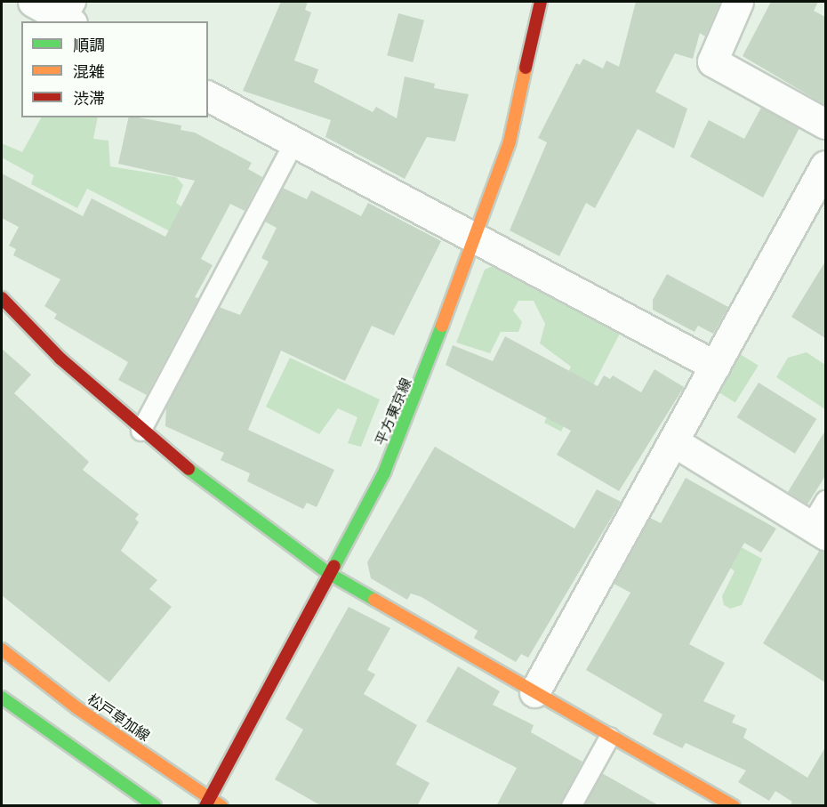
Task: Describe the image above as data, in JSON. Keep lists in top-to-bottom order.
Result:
{
  "streets": {
    "main road": ["平方東京線", "松戸草加線"]
  },
  "crossings": [
    ["平方東京線", "松戸草加線"]
  ],
  "legend": ["順調", "混雑", "渋滞"]
}
